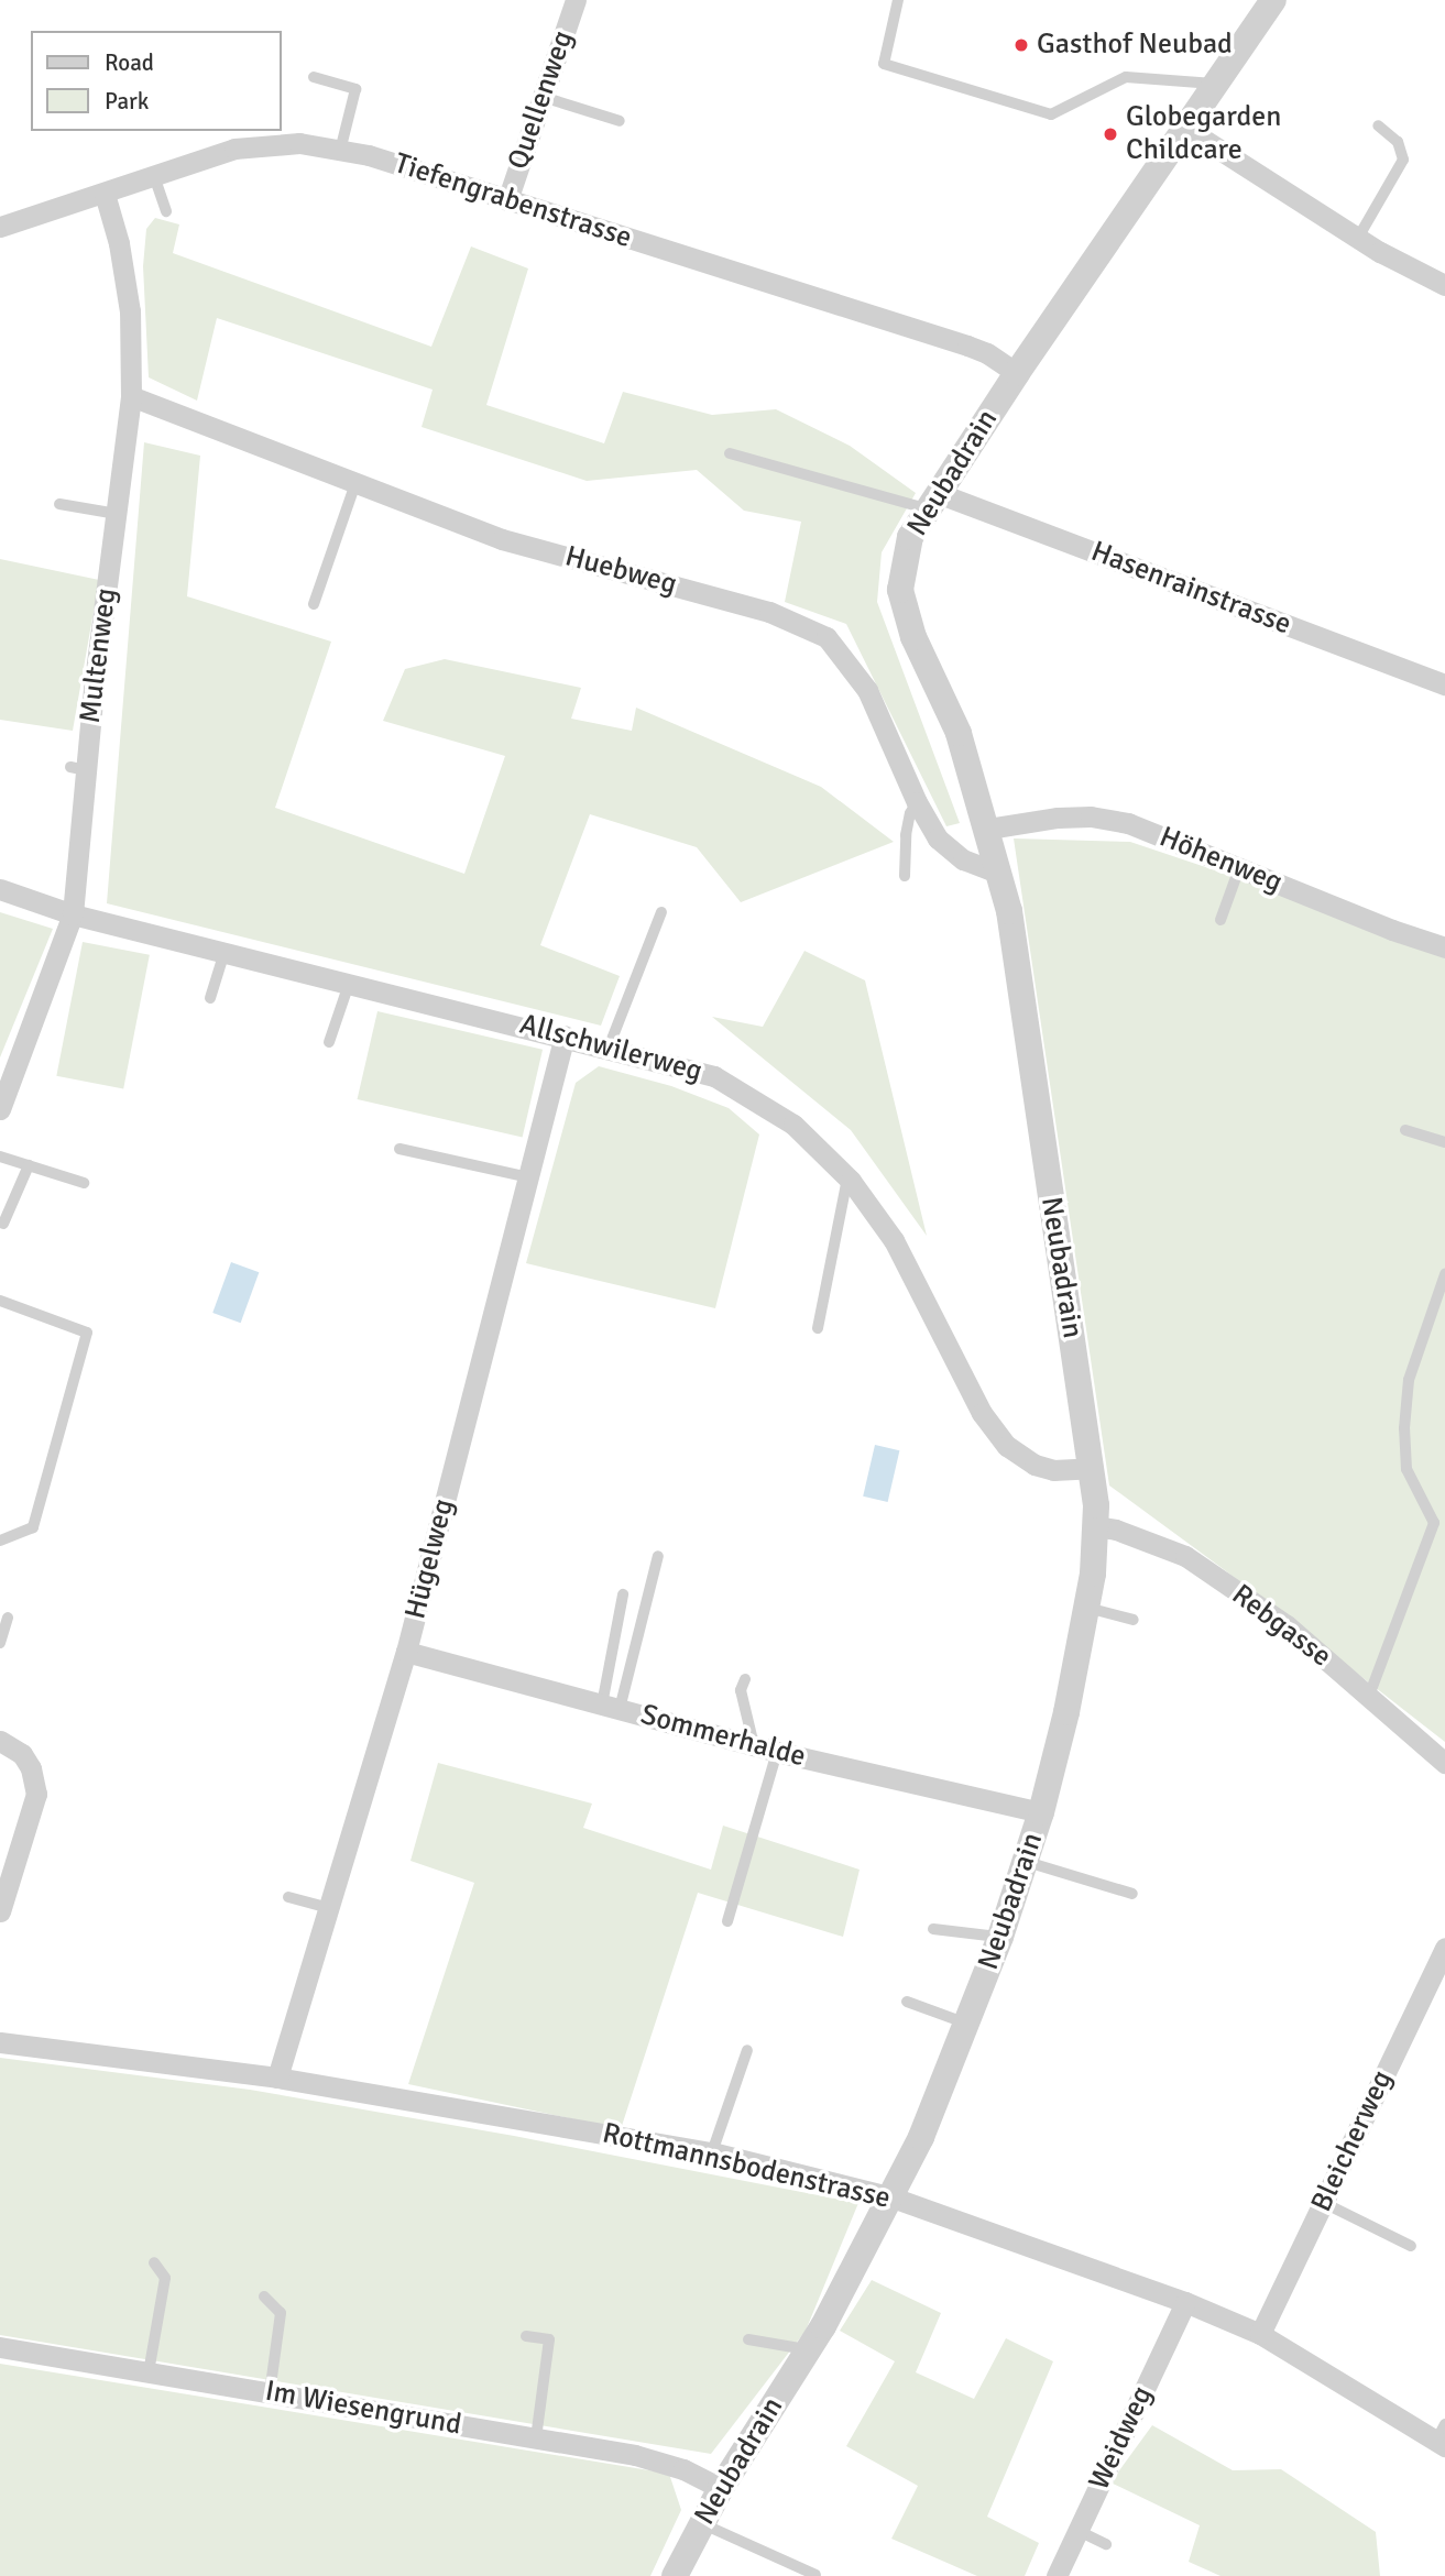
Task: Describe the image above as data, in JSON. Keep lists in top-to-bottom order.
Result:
{
  "streets": {
    "street": [
      "Quellenweg",
      "Tiefengrabenstrasse",
      "Neubadrain",
      "Huebweg",
      "Hasenrainstrasse",
      "Multenweg",
      "Höhenweg",
      "Allschwilerweg",
      "Hügelweg",
      "Rebgasse",
      "Sommerhalde",
      "Bleicherweg",
      "Rottmannsbodenstrasse",
      "Im Wiesengrund",
      "Weidweg"
    ]
  },
  "crossings": [
    ["Quellenweg", "Tiefengrabenstrasse"],
    ["Tiefengrabenstrasse", "Neubadrain"],
    ["Tiefengrabenstrasse", "Multenweg"],
    ["Neubadrain", "Huebweg"],
    ["Neubadrain", "Hasenrainstrasse"],
    ["Neubadrain", "Höhenweg"],
    ["Neubadrain", "Allschwilerweg"],
    ["Neubadrain", "Rebgasse"],
    ["Neubadrain", "Sommerhalde"],
    ["Neubadrain", "Rottmannsbodenstrasse"],
    ["Neubadrain", "Im Wiesengrund"],
    ["Huebweg", "Multenweg"],
    ["Multenweg", "Allschwilerweg"],
    ["Allschwilerweg", "Hügelweg"],
    ["Hügelweg", "Sommerhalde"],
    ["Hügelweg", "Rottmannsbodenstrasse"],
    ["Bleicherweg", "Rottmannsbodenstrasse"],
    ["Rottmannsbodenstrasse", "Weidweg"]
  ],
  "places": ["Gasthof Neubad", "Globegarden Childcare"],
  "legend": ["Road", "Park"]
}
